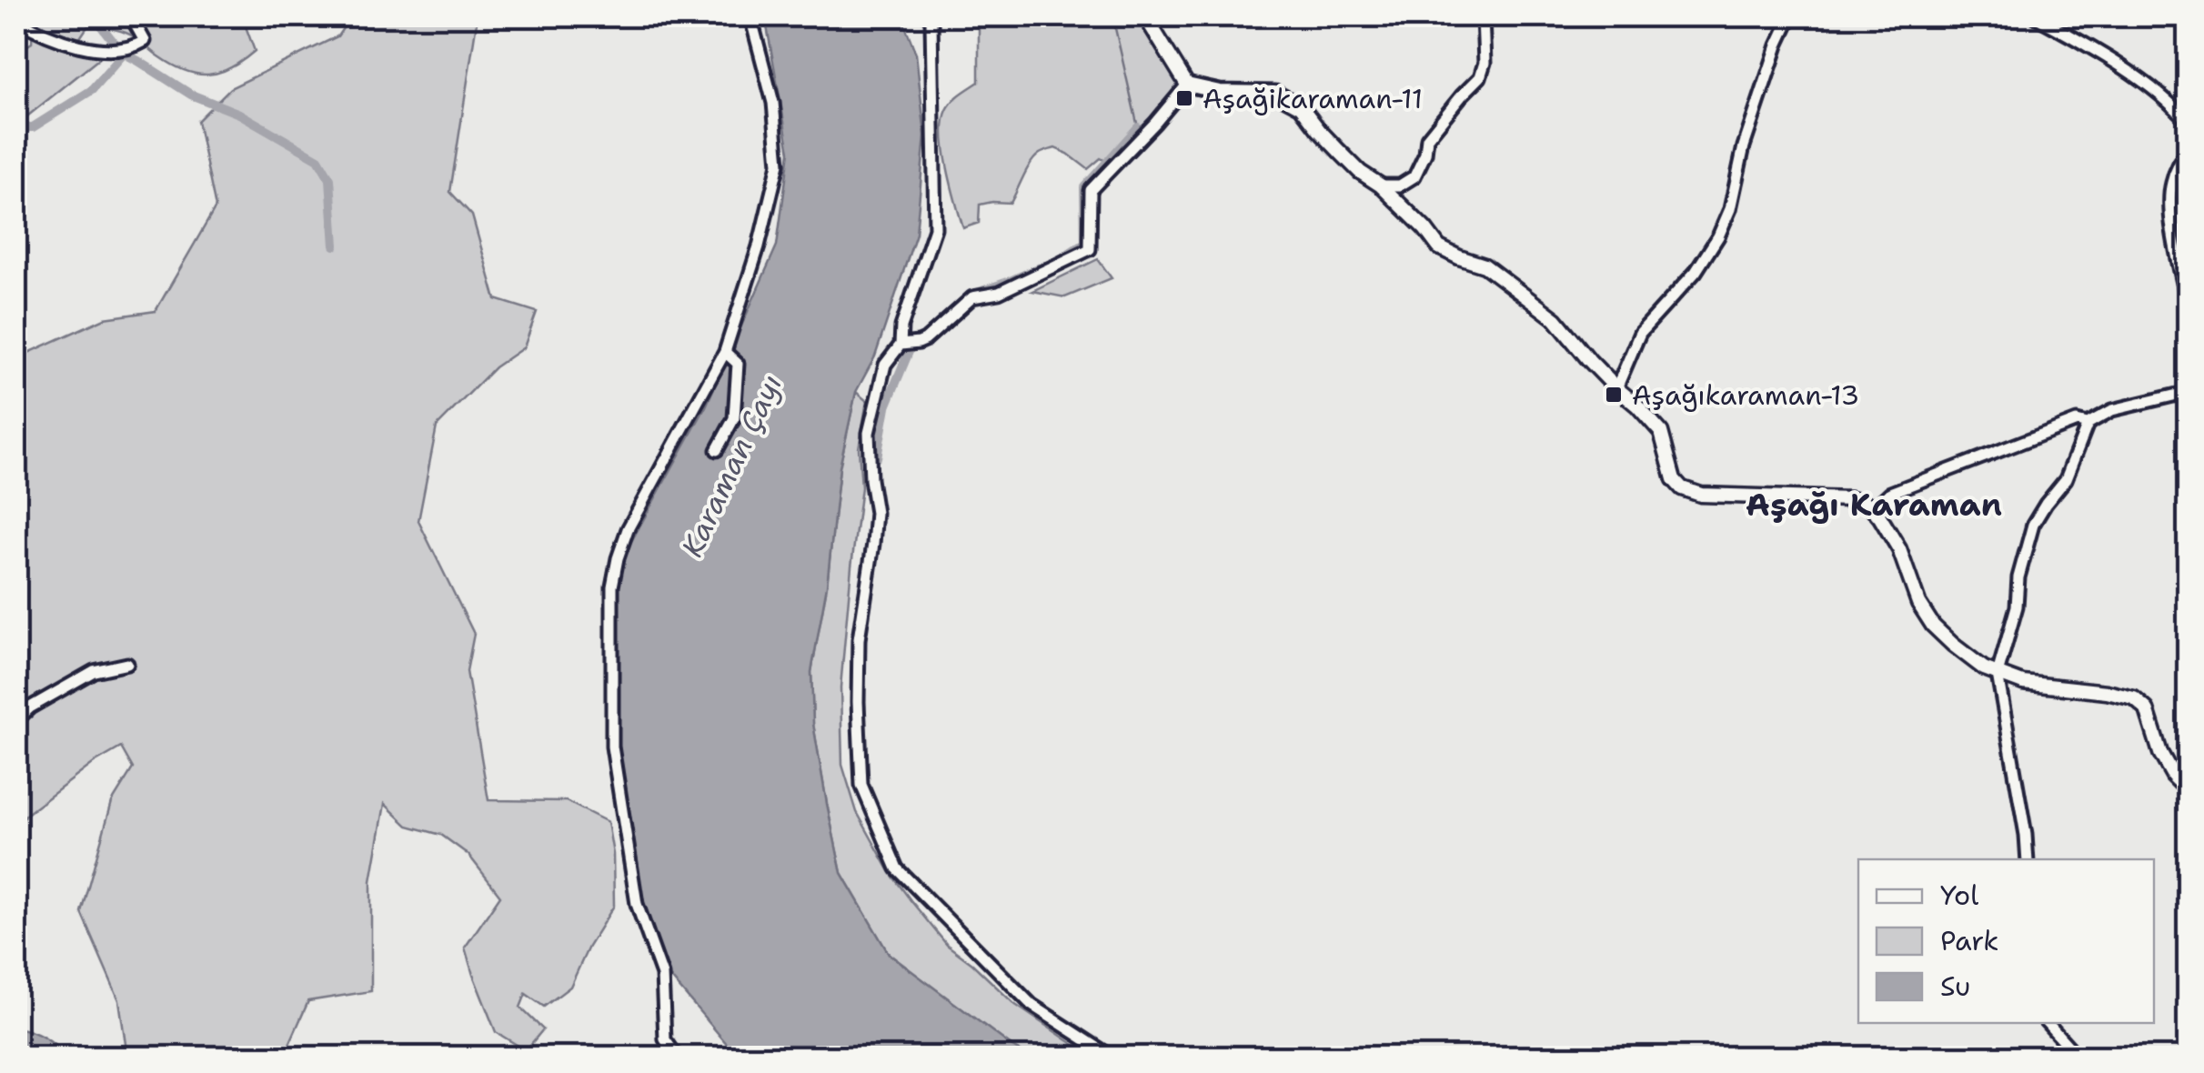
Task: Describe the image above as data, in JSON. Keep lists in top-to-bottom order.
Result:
{
  "districts": ["Aşağı Karaman"],
  "water": ["Karaman Çayı"],
  "places": {
    "transit": ["Aşağikaraman-11", "Aşağıkaraman-13"]
  },
  "legend": ["Yol", "Park", "Su"]
}
